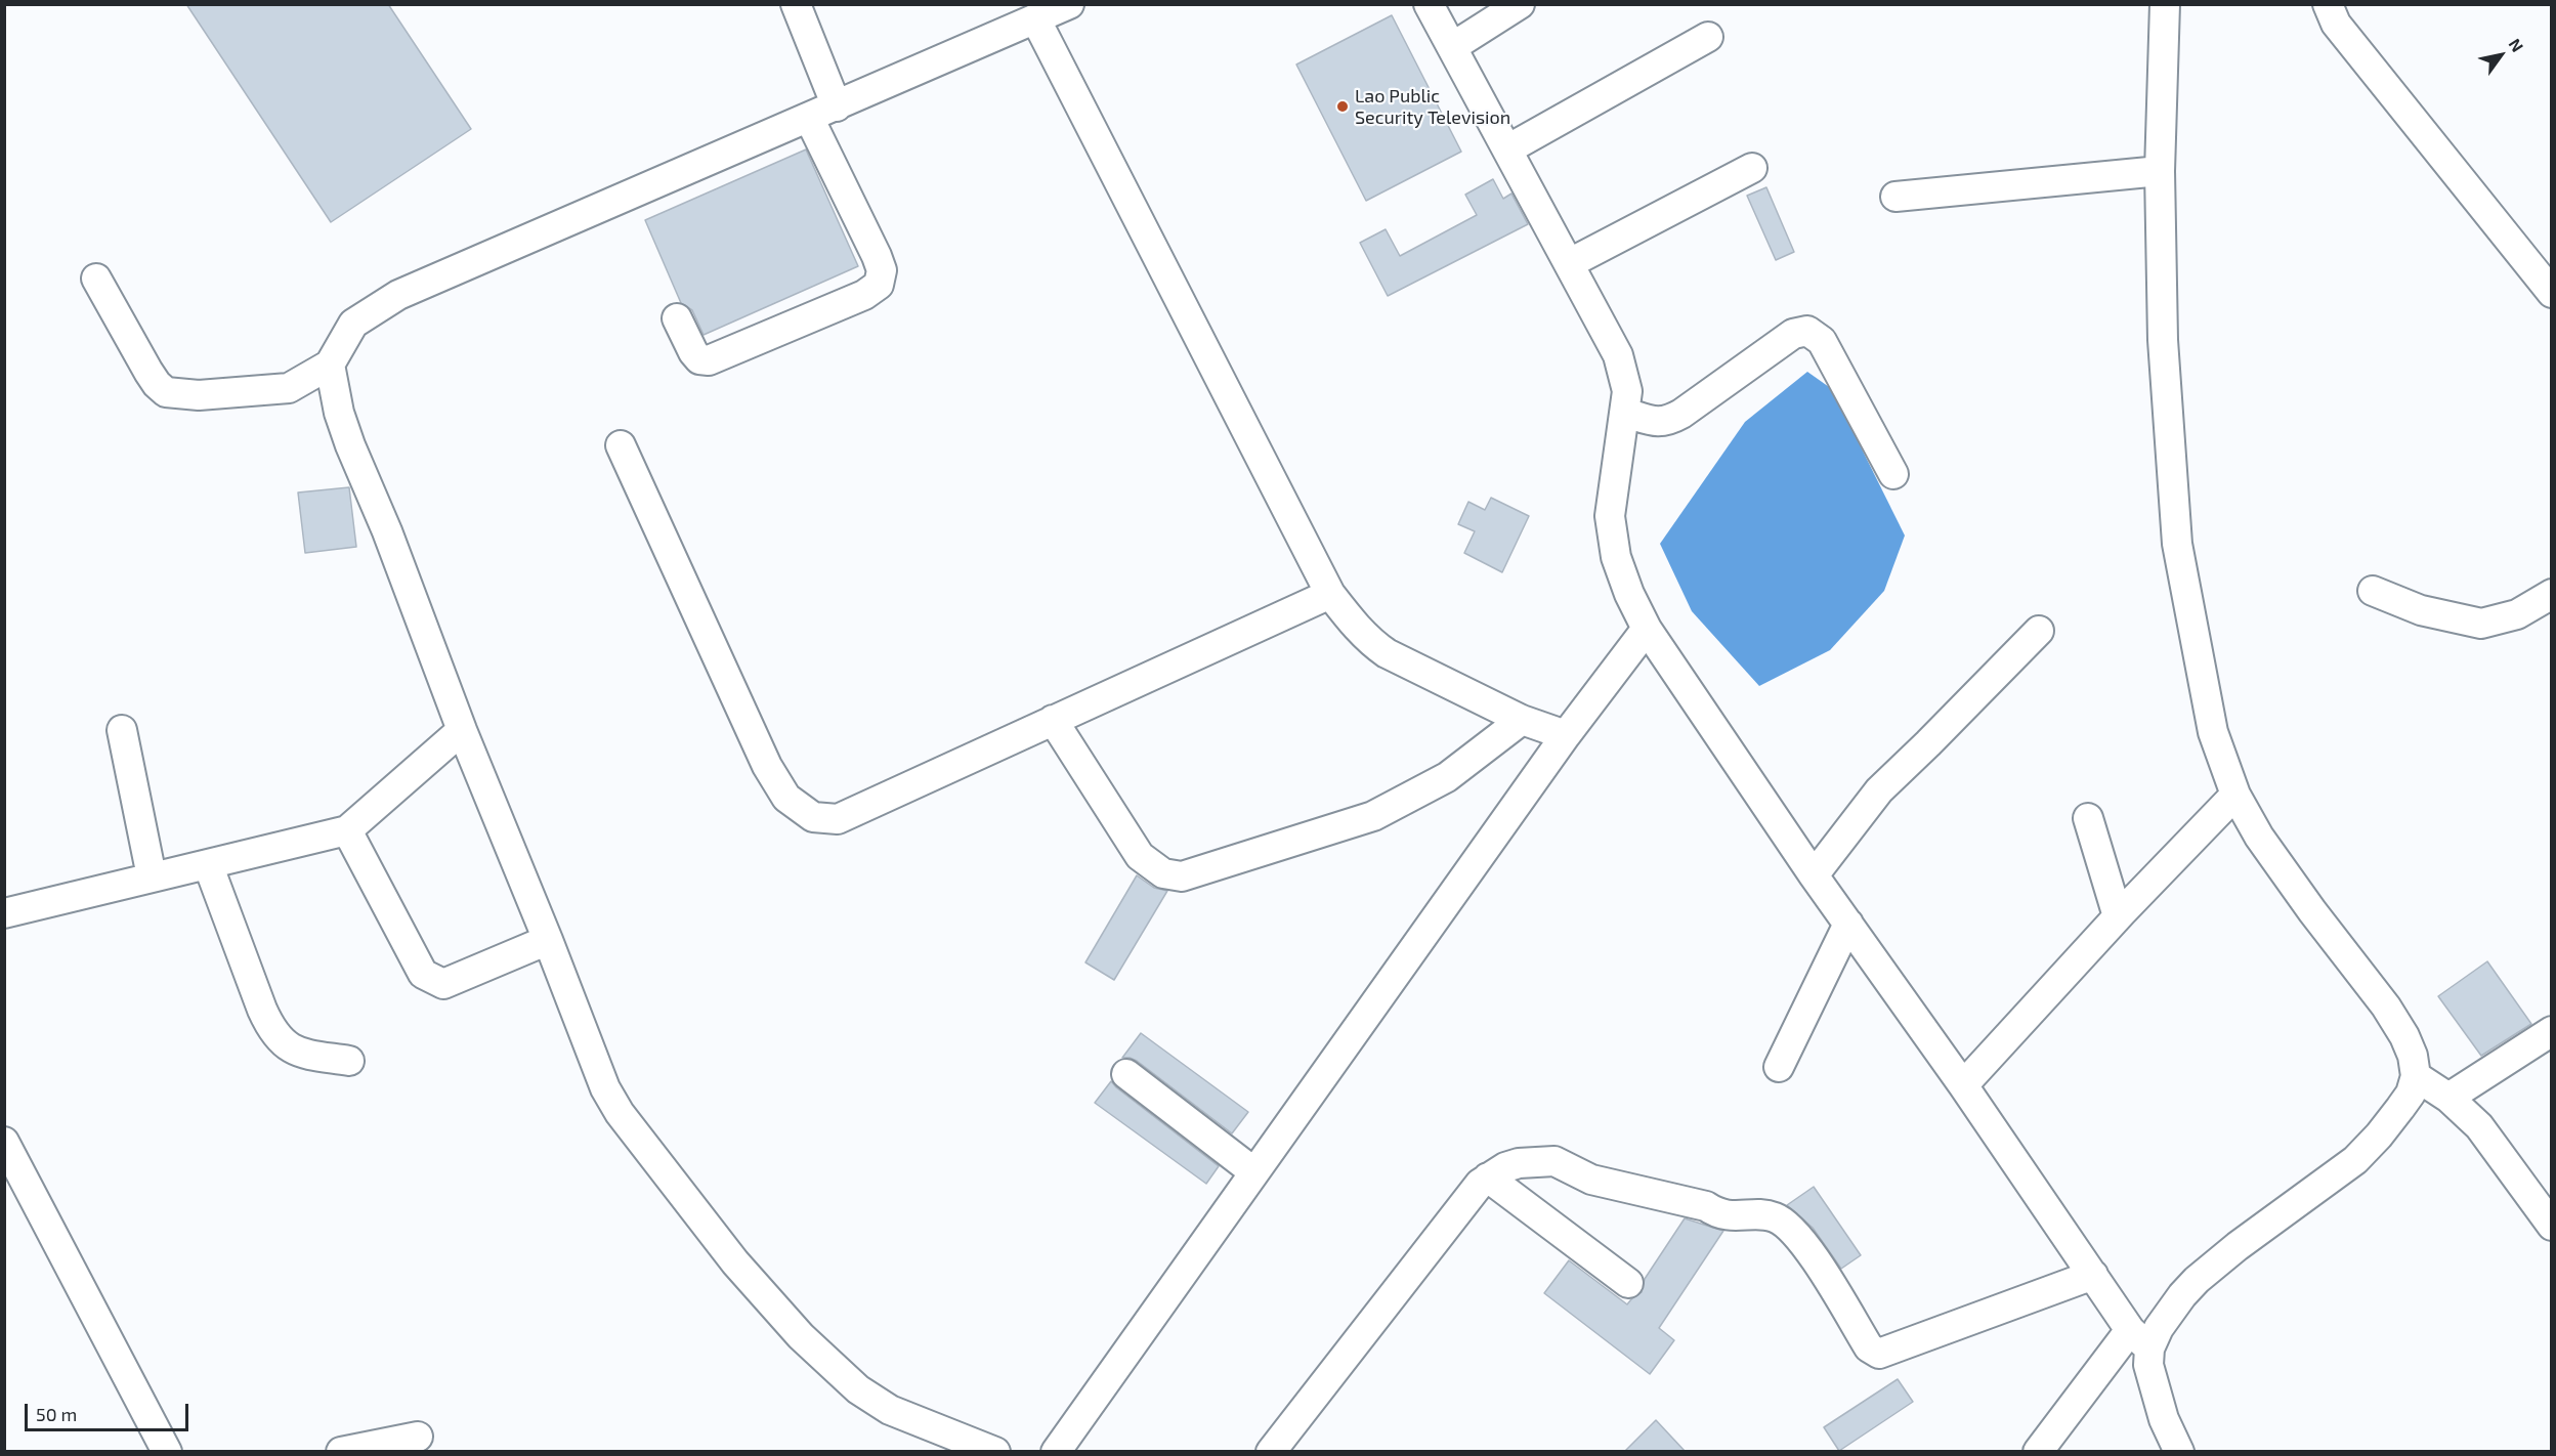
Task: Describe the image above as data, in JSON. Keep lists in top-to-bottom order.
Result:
{
  "places": ["Lao Public Security Television"],
  "scale_bar": "50 m",
  "north": "top right"
}
